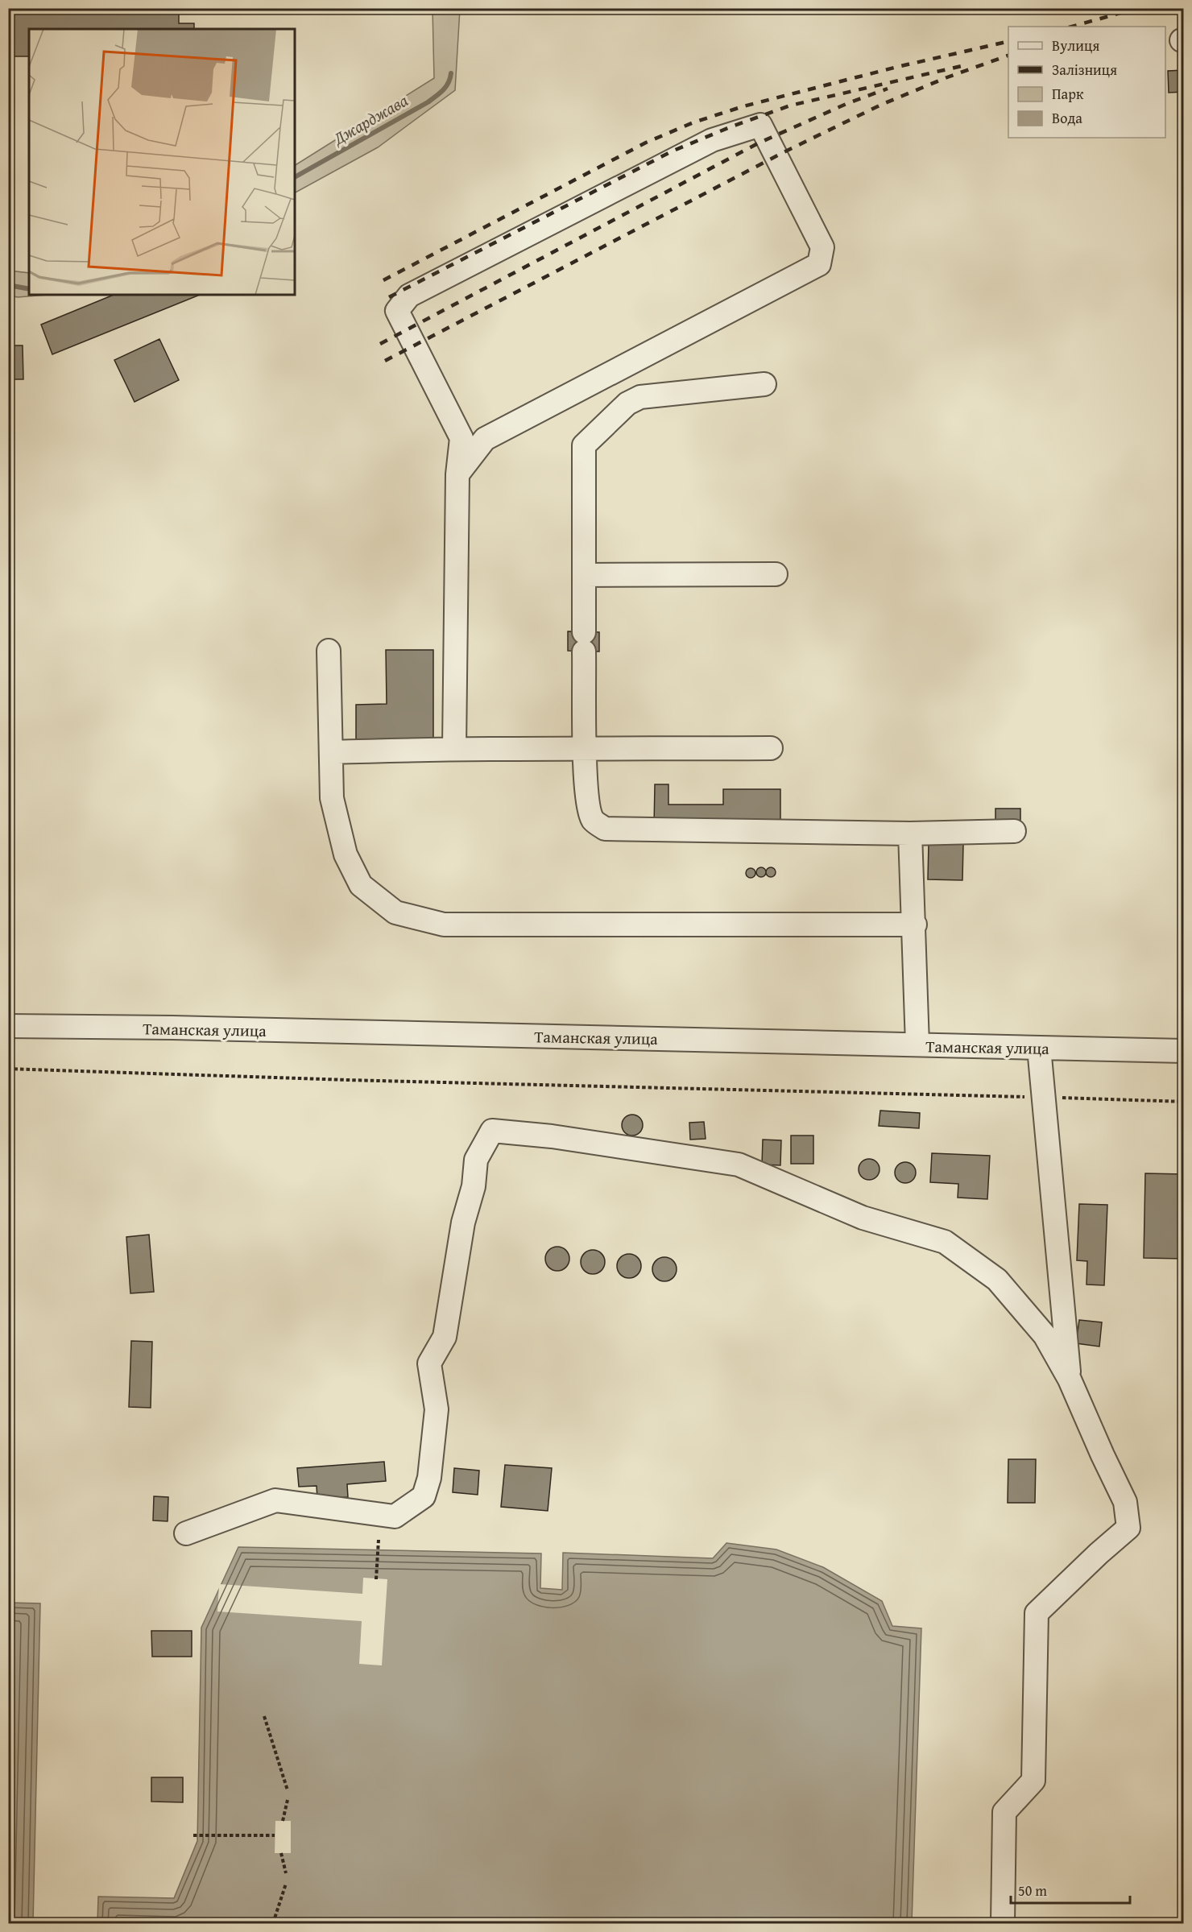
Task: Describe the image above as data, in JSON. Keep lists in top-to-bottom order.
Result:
{
  "streets": {
    "street": ["Таманская улица"]
  },
  "water": ["Джарджава"],
  "legend": [
    "Вулиця",
    "Залізниця",
    "Парк",
    "Вода"
  ],
  "scale_bar": "50 m"
}
